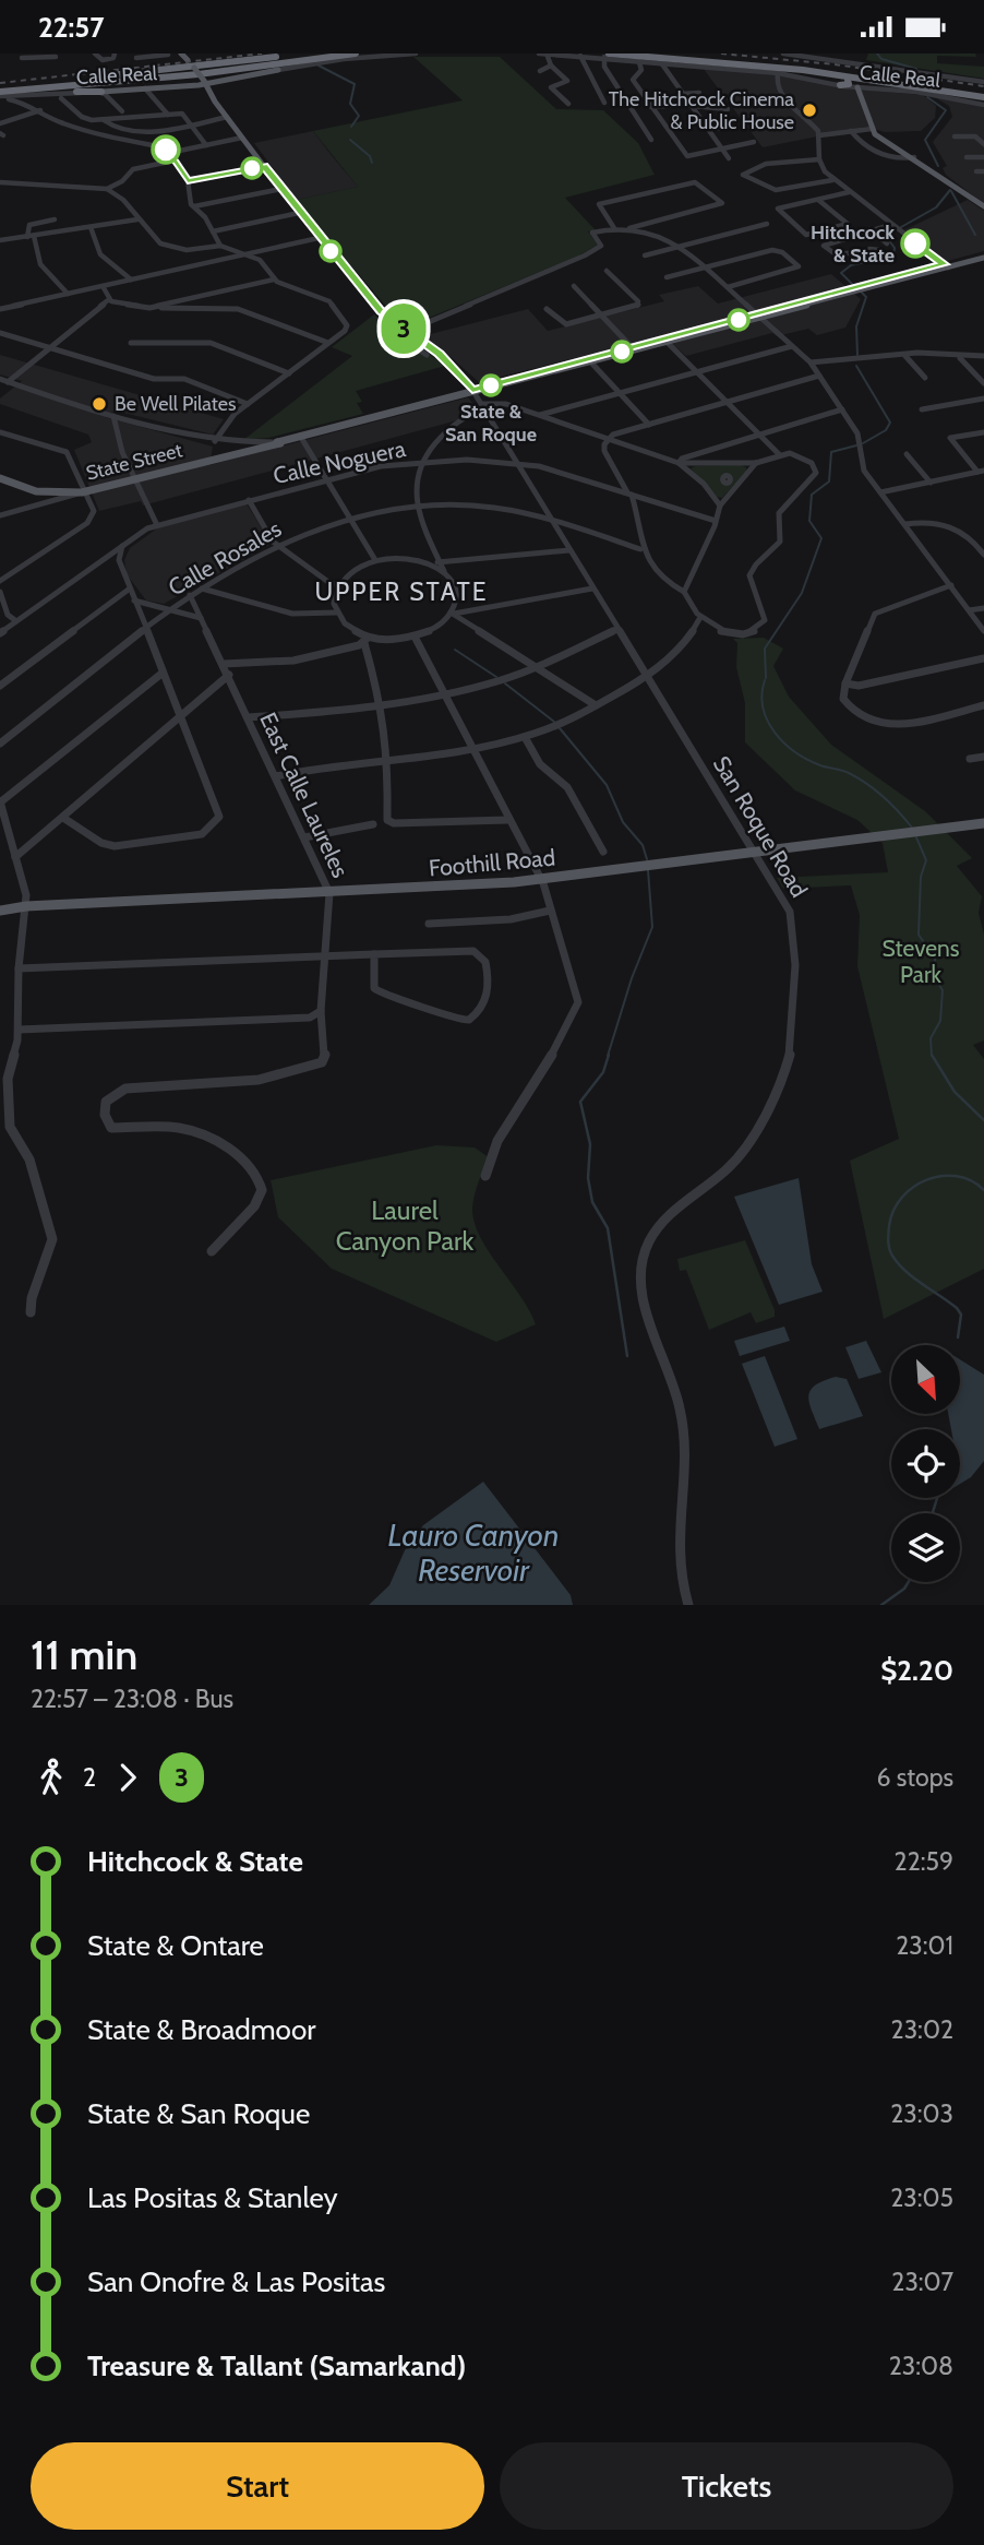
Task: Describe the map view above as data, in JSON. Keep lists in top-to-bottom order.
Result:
{
  "streets": {
    "main road": ["Calle Real", "State Street", "Foothill Road"],
    "street": [
      "Calle Noguera",
      "Calle Rosales",
      "East Calle Laureles",
      "San Roque Road"
    ]
  },
  "crossings": [
    ["State Street", "San Roque Road"],
    ["Calle Noguera", "San Roque Road"],
    ["Calle Rosales", "East Calle Laureles"],
    ["Calle Rosales", "San Roque Road"],
    ["East Calle Laureles", "Foothill Road"],
    ["San Roque Road", "Foothill Road"]
  ],
  "districts": ["UPPER STATE"],
  "water": ["Lauro Canyon Reservoir"],
  "parks": ["Stevens Park", "Laurel Canyon Park"],
  "places": [
    "The Hitchcock Cinema & Public House",
    "Hitchcock & State",
    "State & San Roque",
    "Be Well Pilates"
  ],
  "lines": ["bus line 3"],
  "north": "bottom right",
  "page": {
    "status": "22:57",
    "on_map": "3",
    "heading": ["11 min", "22:57 – 23:08 · Bus", "$2.20"],
    "legs": ["2", "3", "6 stops"],
    "list": [
      {
        "name": "Hitchcock & State",
        "value": "22:59"
      },
      {
        "name": "State & Ontare",
        "value": "23:01"
      },
      {
        "name": "State & Broadmoor",
        "value": "23:02"
      },
      {
        "name": "State & San Roque",
        "value": "23:03"
      },
      {
        "name": "Las Positas & Stanley",
        "value": "23:05"
      },
      {
        "name": "San Onofre & Las Positas",
        "value": "23:07"
      },
      {
        "name": "Treasure & Tallant (Samarkand)",
        "value": "23:08"
      }
    ],
    "buttons": ["Start", "Tickets"]
  }
}
